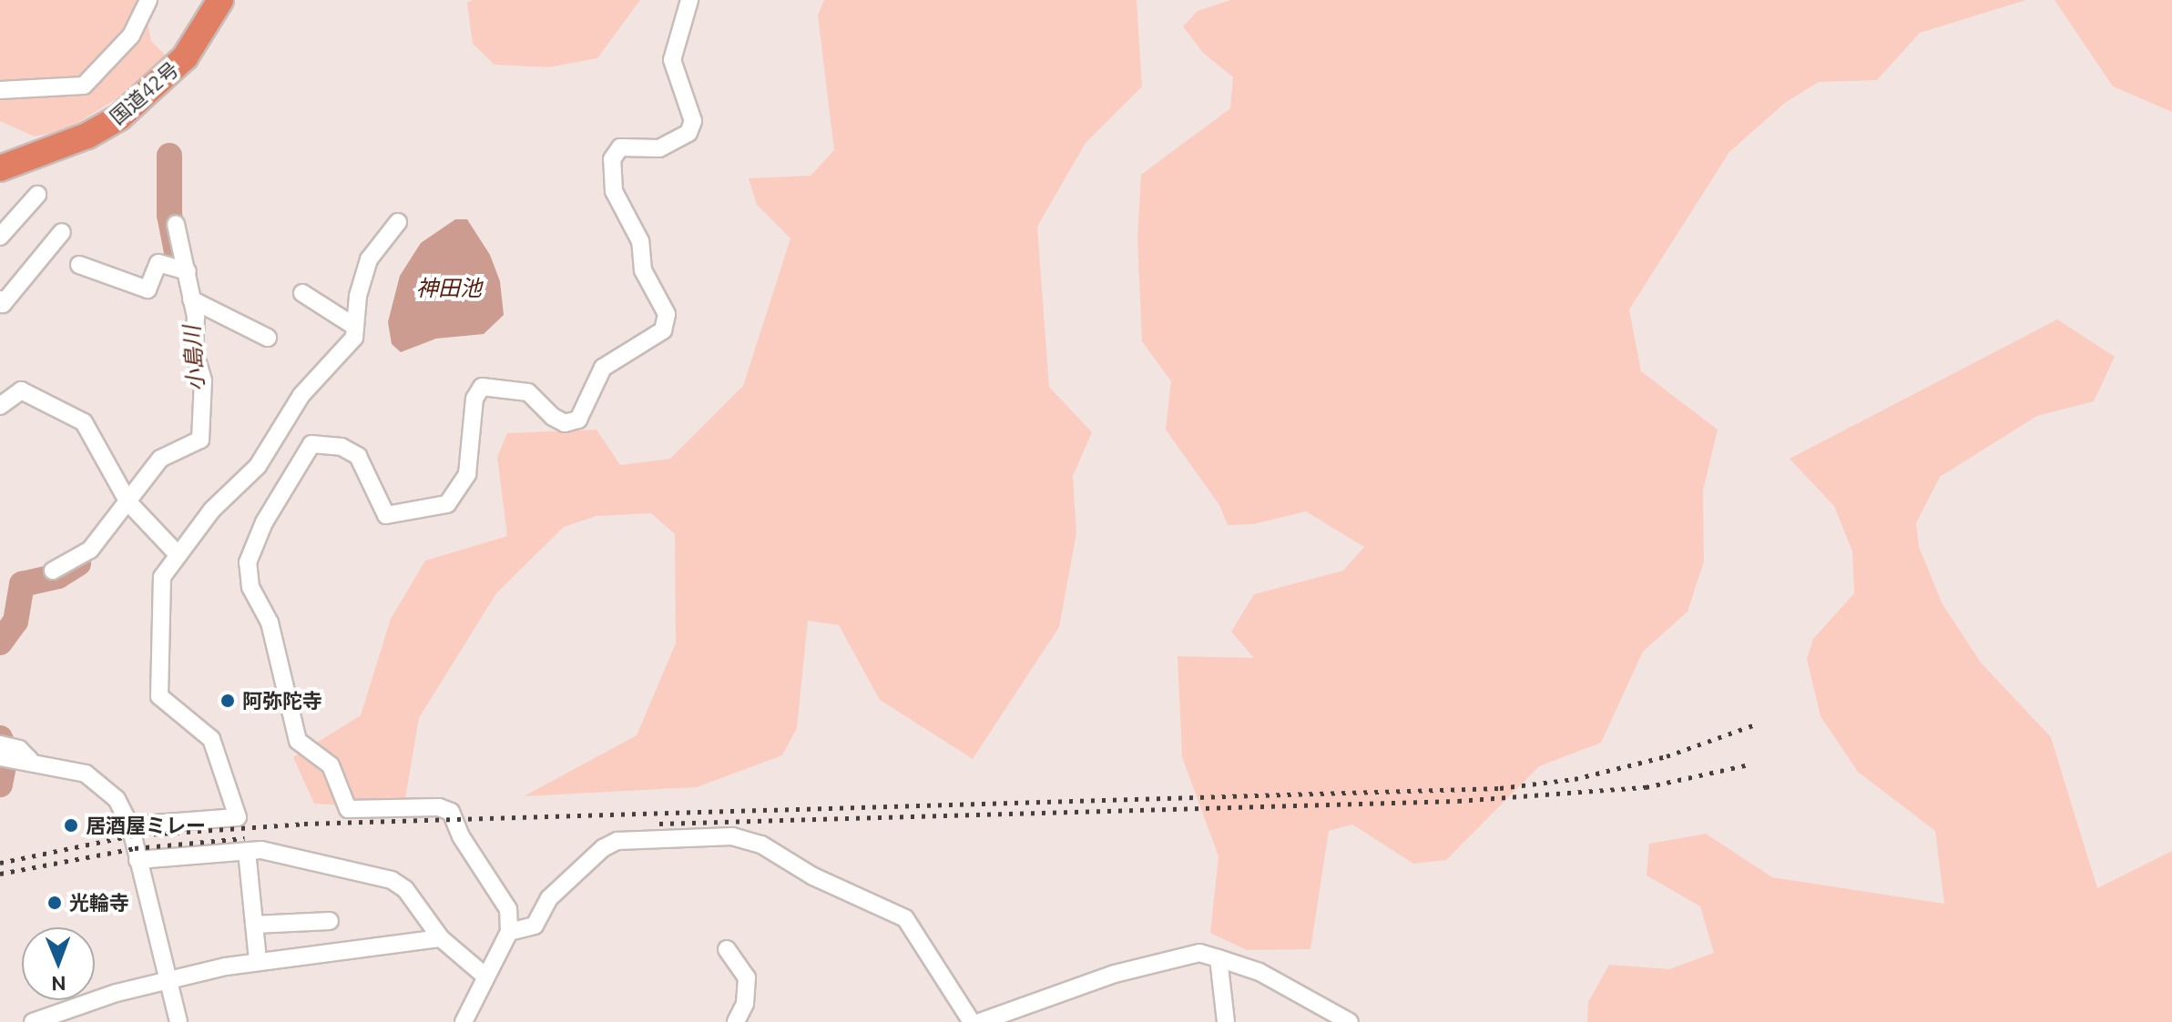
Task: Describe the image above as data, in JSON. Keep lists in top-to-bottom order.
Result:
{
  "streets": {
    "highway": ["国道42号"]
  },
  "water": ["神田池", "小島川"],
  "places": ["阿弥陀寺", "居酒屋ミレー", "光輪寺"],
  "north": "bottom"
}
